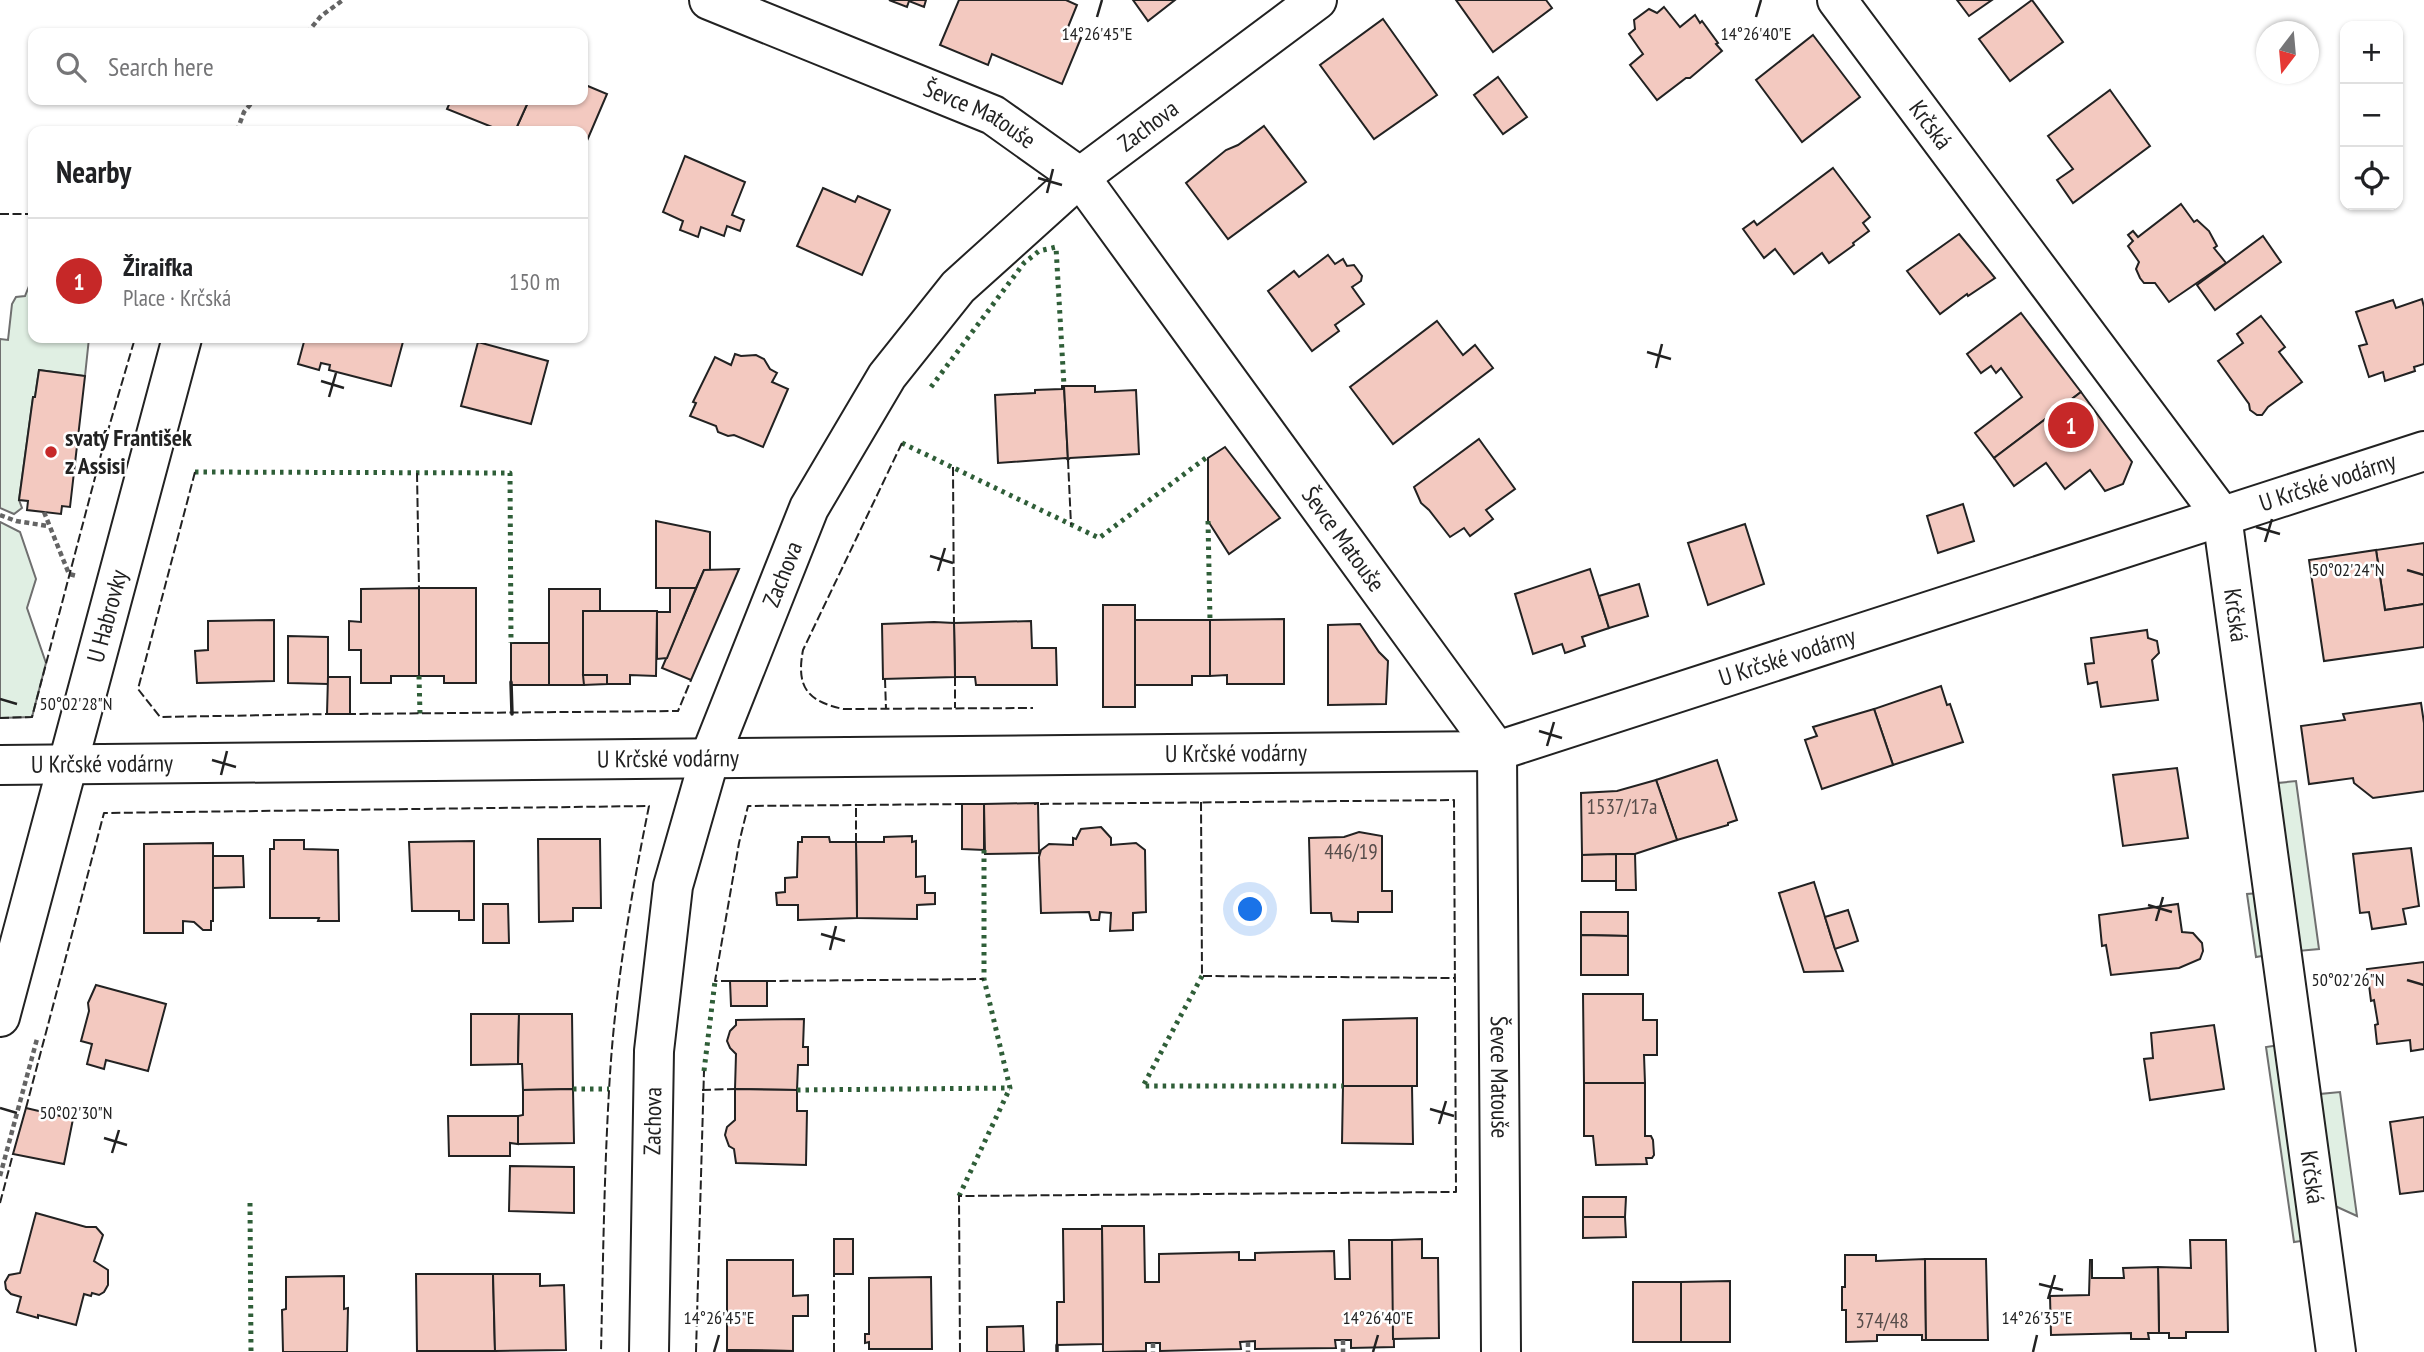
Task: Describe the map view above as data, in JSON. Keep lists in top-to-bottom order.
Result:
{
  "streets": {
    "street": [
      "Ševce Matouše",
      "Krčská",
      "Zachova",
      "U Krčské vodárny",
      "U Habrovky"
    ]
  },
  "crossings": [
    ["Ševce Matouše", "Zachova"],
    ["Ševce Matouše", "U Krčské vodárny"],
    ["Krčská", "U Krčské vodárny"],
    ["Zachova", "U Krčské vodárny"],
    ["U Krčské vodárny", "U Habrovky"]
  ],
  "places": ["svatý František z Assisi"],
  "house_numbers": ["1537/17a", "446/19", "374/48"],
  "north": "bottom",
  "page": {
    "map_buttons": ["+", "−"],
    "search": "Search here",
    "heading": "Nearby",
    "list": [
      {
        "mark": "1",
        "name": "Žiraifka",
        "note": "Place · Krčská",
        "value": "150 m"
      }
    ],
    "pins": "1"
  },
  "coordinates": [
    "14°26'45\"E",
    "14°26'40\"E",
    "50°02'24\"N",
    "50°02'28\"N",
    "50°02'26\"N",
    "50°02'30\"N",
    "14°26'35\"E"
  ]
}
